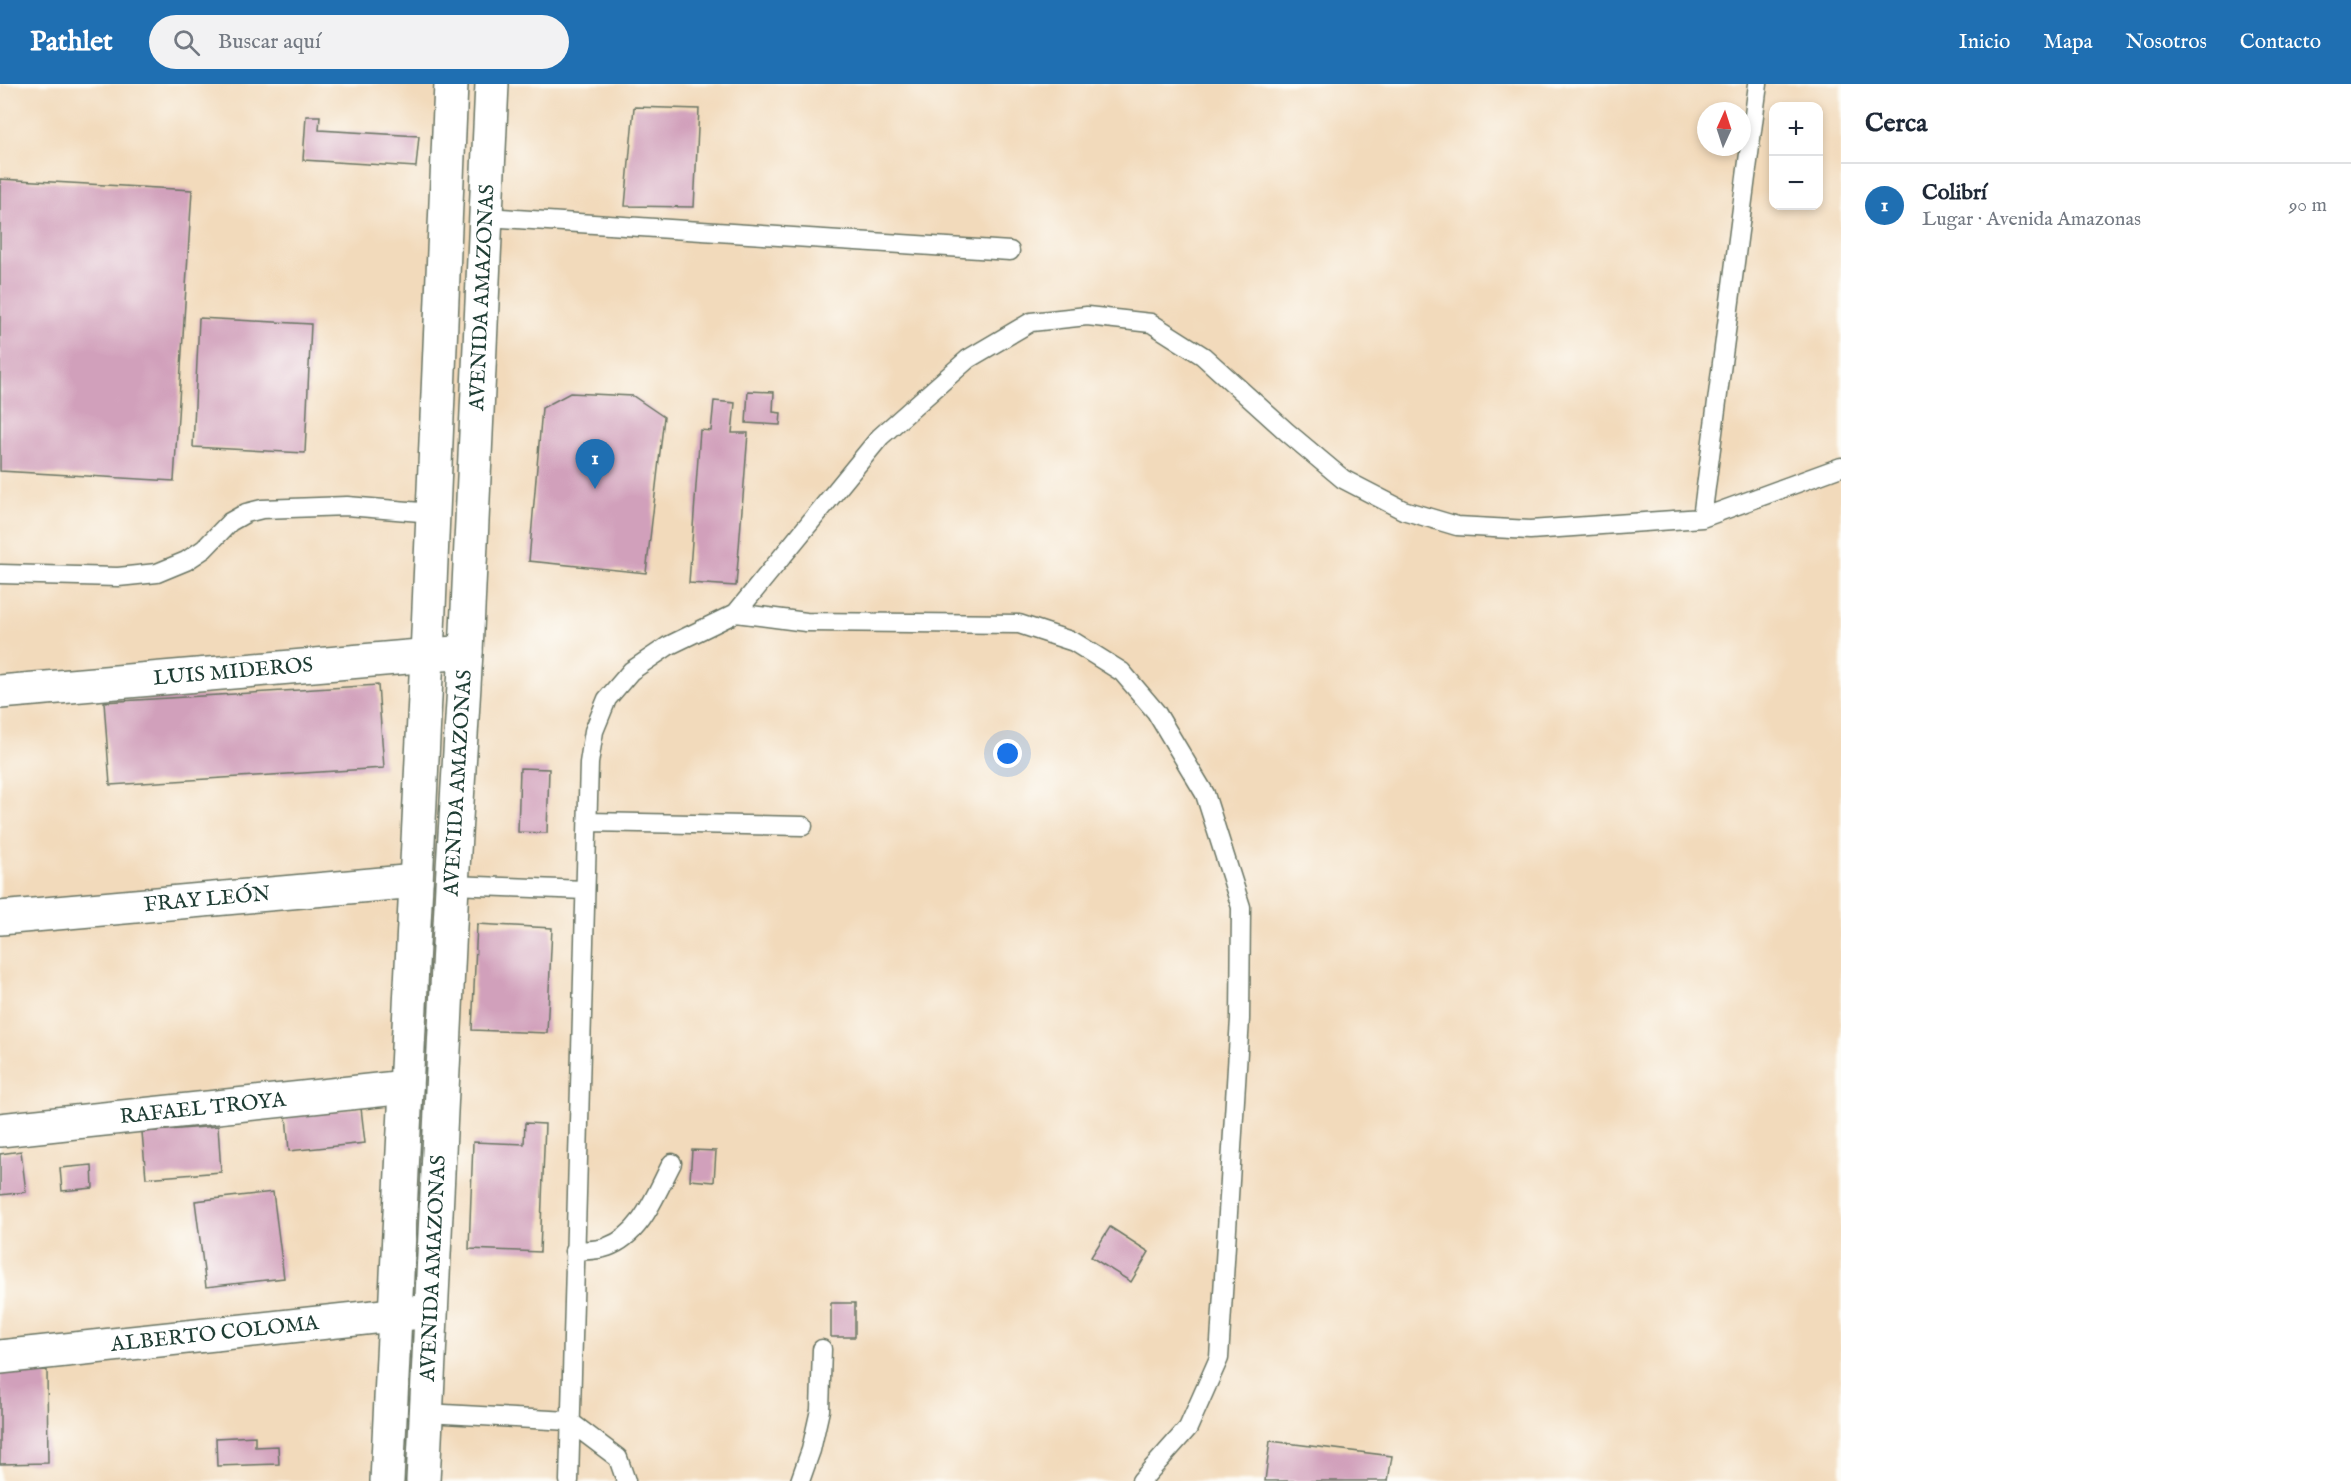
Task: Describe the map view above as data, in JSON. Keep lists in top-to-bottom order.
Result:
{
  "streets": {
    "main road": [
      "AVENIDA AMAZONAS",
      "LUIS MIDEROS",
      "FRAY LEÓN",
      "RAFAEL TROYA",
      "ALBERTO COLOMA"
    ]
  },
  "crossings": [
    ["AVENIDA AMAZONAS", "LUIS MIDEROS"],
    ["AVENIDA AMAZONAS", "FRAY LEÓN"],
    ["AVENIDA AMAZONAS", "RAFAEL TROYA"],
    ["AVENIDA AMAZONAS", "ALBERTO COLOMA"]
  ],
  "north": "top",
  "page": {
    "header": "Pathlet",
    "search": "Buscar aquí",
    "nav": [
      "Inicio",
      "Mapa",
      "Nosotros",
      "Contacto"
    ],
    "heading": "Cerca",
    "map_buttons": ["+", "−"],
    "list": [
      {
        "mark": "1",
        "name": "Colibrí",
        "note": "Lugar · Avenida Amazonas",
        "value": "90 m"
      }
    ],
    "pins": "1"
  }
}
